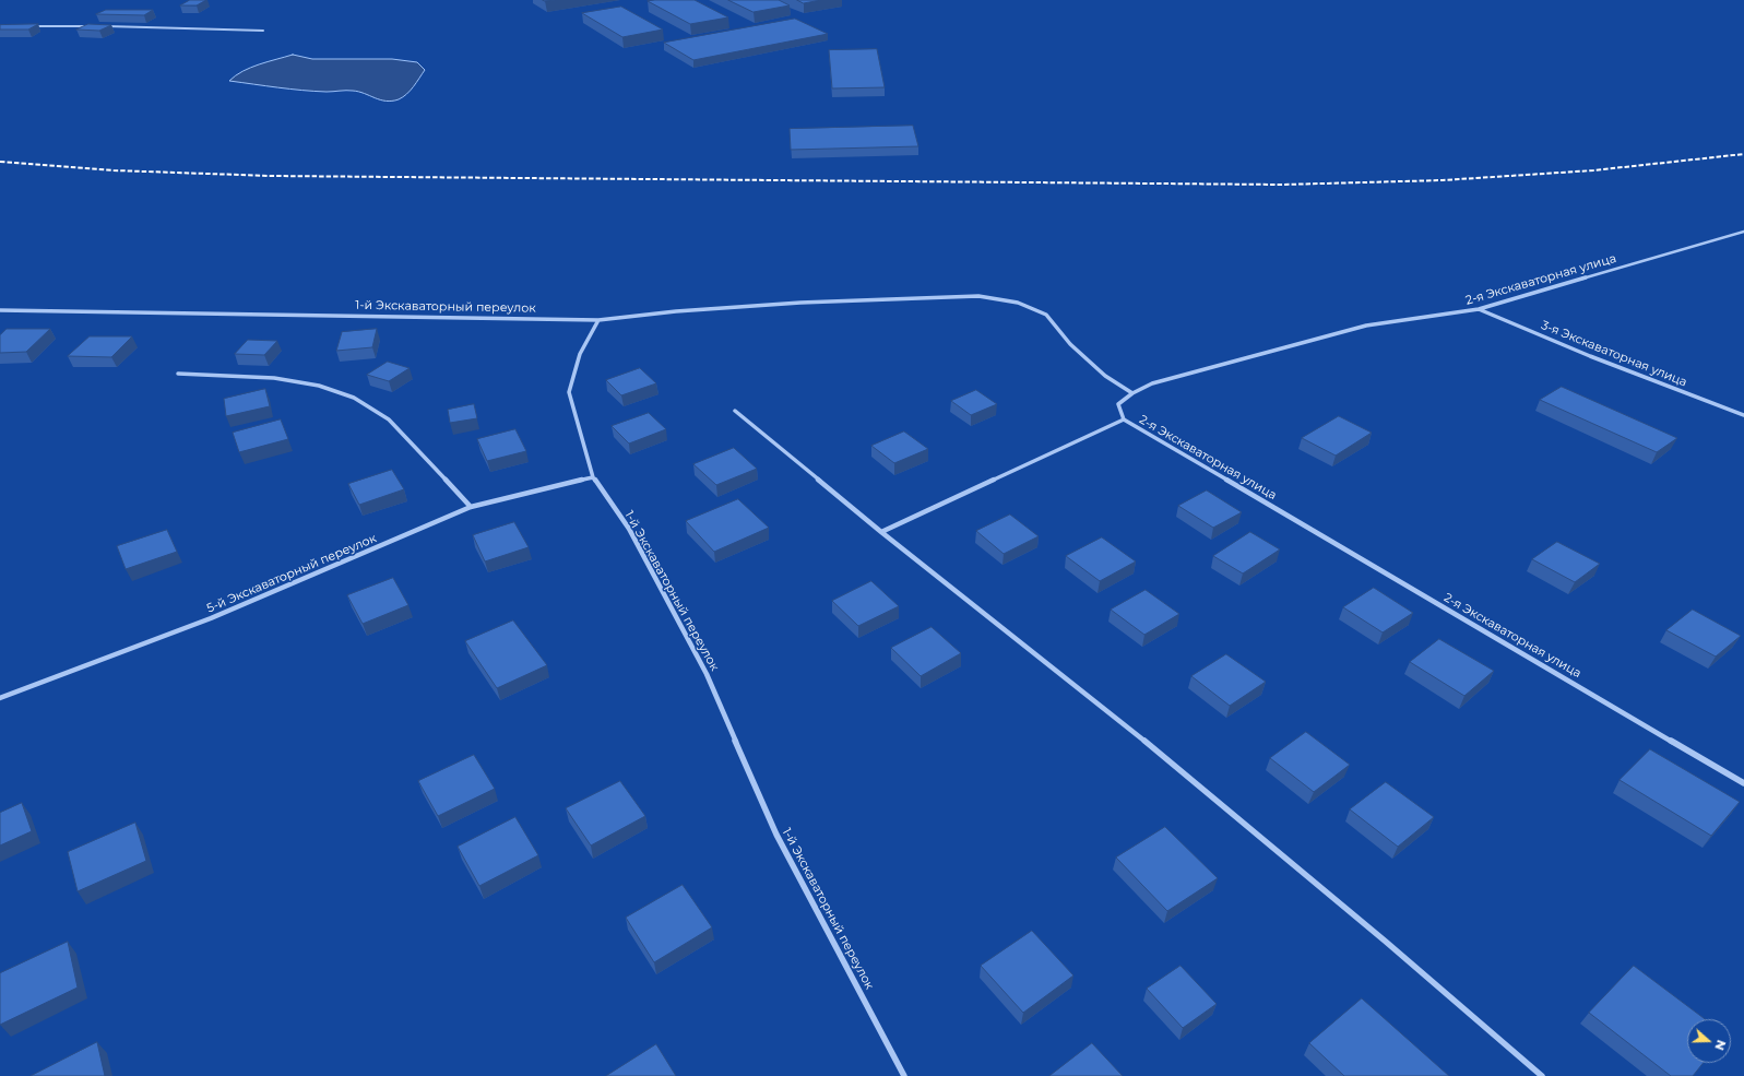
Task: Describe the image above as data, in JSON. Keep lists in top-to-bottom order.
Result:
{
  "streets": {
    "street": [
      "2-я Экскаваторная улица",
      "1-й Экскаваторный переулок",
      "3-я Экскаваторная улица",
      "5-й Экскаваторный переулок"
    ]
  },
  "crossings": [
    ["2-я Экскаваторная улица", "3-я Экскаваторная улица"],
    ["1-й Экскаваторный переулок", "5-й Экскаваторный переулок"]
  ],
  "north": "right"
}
